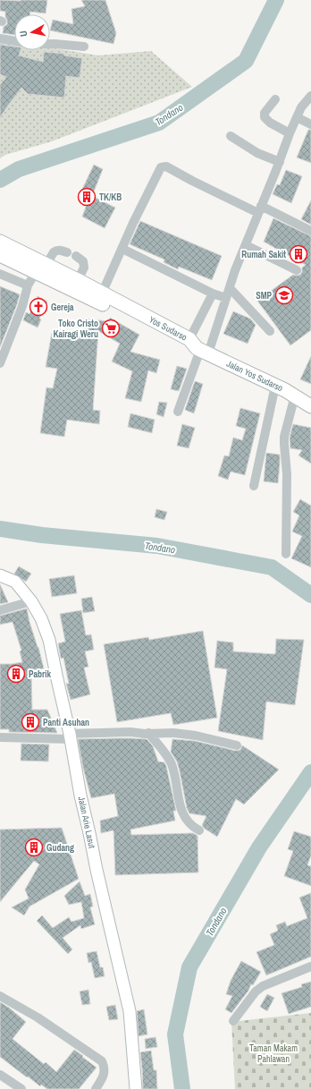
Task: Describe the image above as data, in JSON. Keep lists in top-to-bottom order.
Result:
{
  "streets": {
    "highway": ["Yos Sudarso", "Jalan Yos Sudarso"],
    "main road": ["Jalan Arie Lasut"]
  },
  "crossings": [
    ["Yos Sudarso", "Jalan Yos Sudarso"]
  ],
  "water": ["Tondano"],
  "parks": ["Taman Makam Pahlawan"],
  "places": {
    "building": [
      "TK/KB",
      "Rumah Sakit",
      "Pabrik",
      "Panti Asuhan",
      "Gudang"
    ],
    "school or university": ["SMP"],
    "church": ["Gereja"],
    "supermarket": ["Toko Cristo Kairagi Weru"]
  },
  "north": "left"
}
